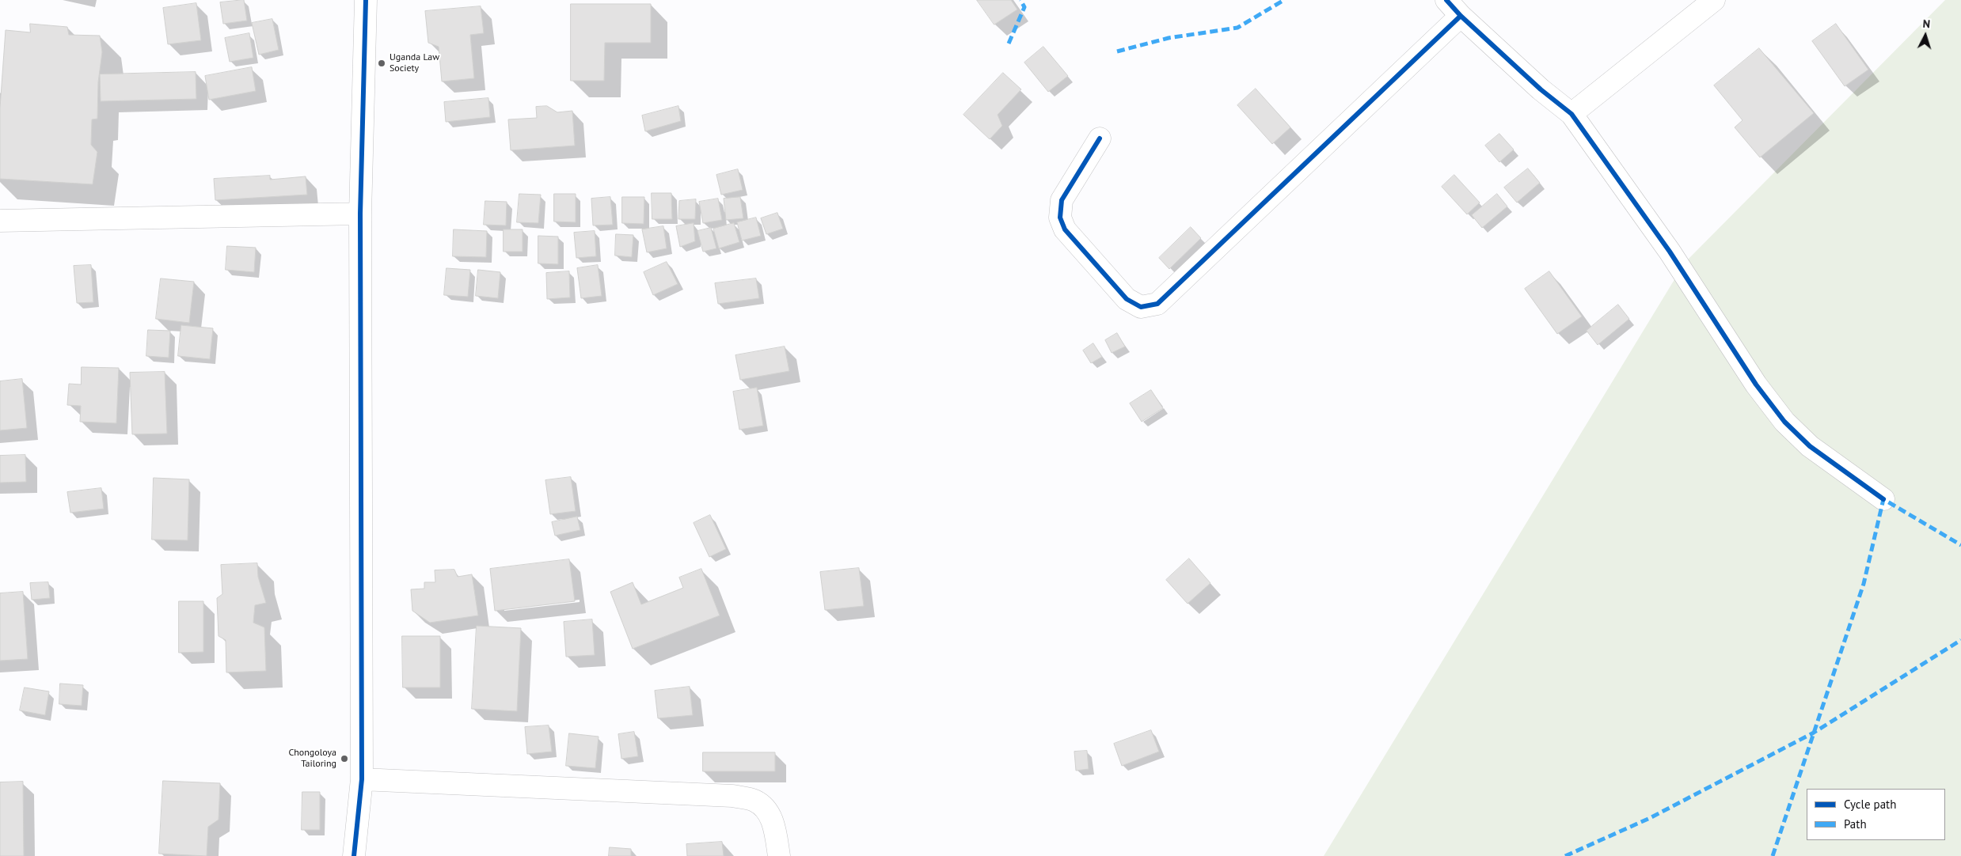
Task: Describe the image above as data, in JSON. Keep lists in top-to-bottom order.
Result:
{
  "places": ["Uganda Law Society", "Chongoloya Tailoring"],
  "legend": ["Cycle path", "Path"],
  "north": "top"
}
